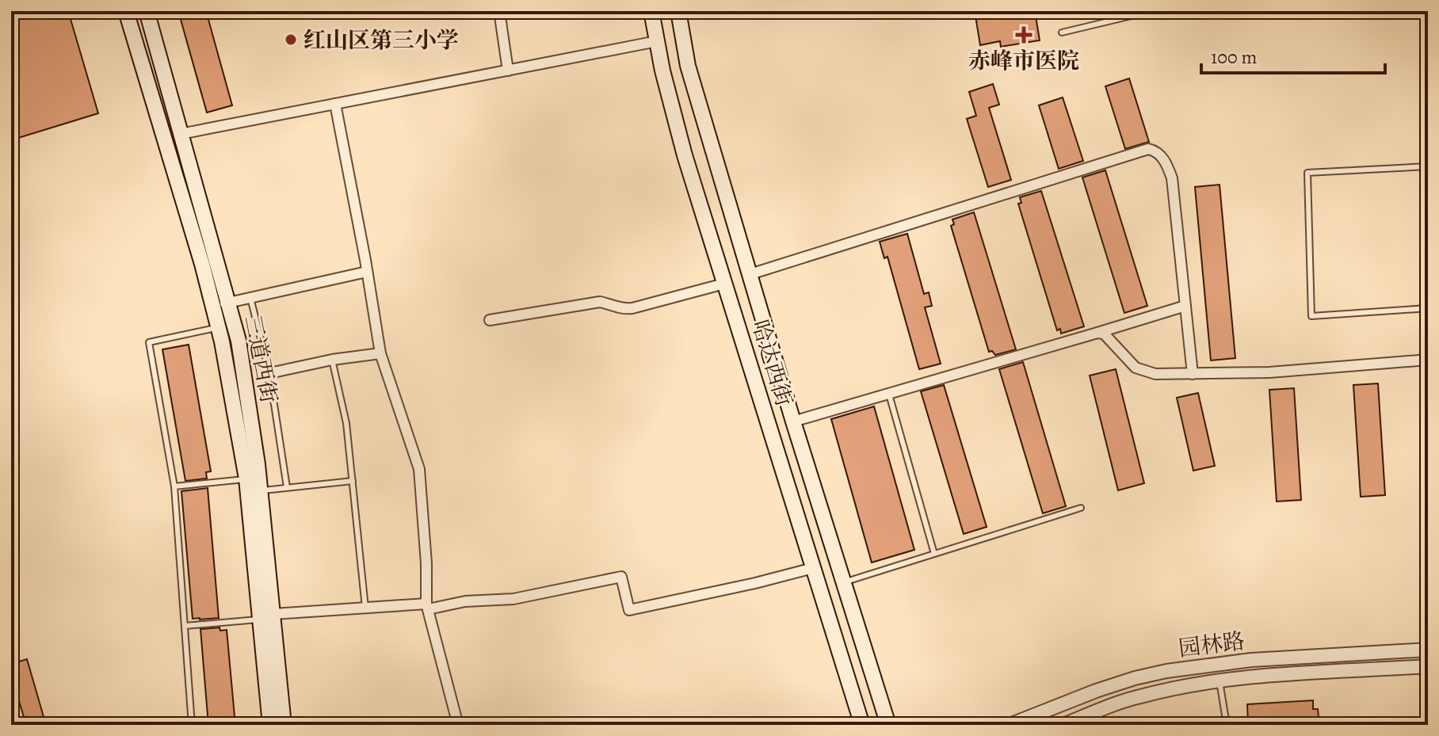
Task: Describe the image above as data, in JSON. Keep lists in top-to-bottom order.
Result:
{
  "streets": {
    "main road": ["三道西街", "哈达西街"],
    "street": ["园林路"]
  },
  "places": {
    "health": ["赤峰市医院"],
    "other": ["红山区第三小学"]
  },
  "scale_bar": "100 m"
}
